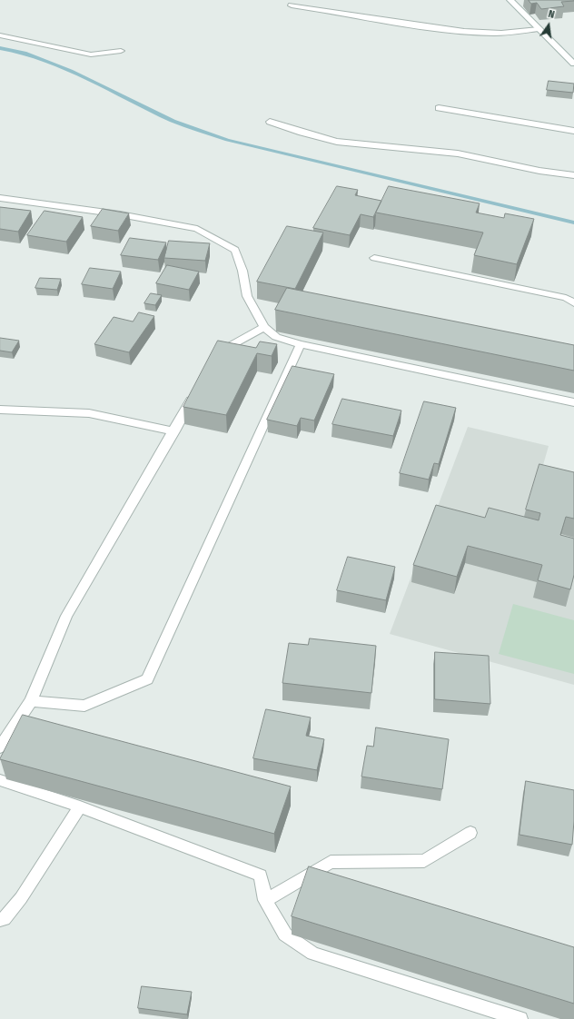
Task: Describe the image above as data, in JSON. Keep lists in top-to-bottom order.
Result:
{
  "north": "top"
}
